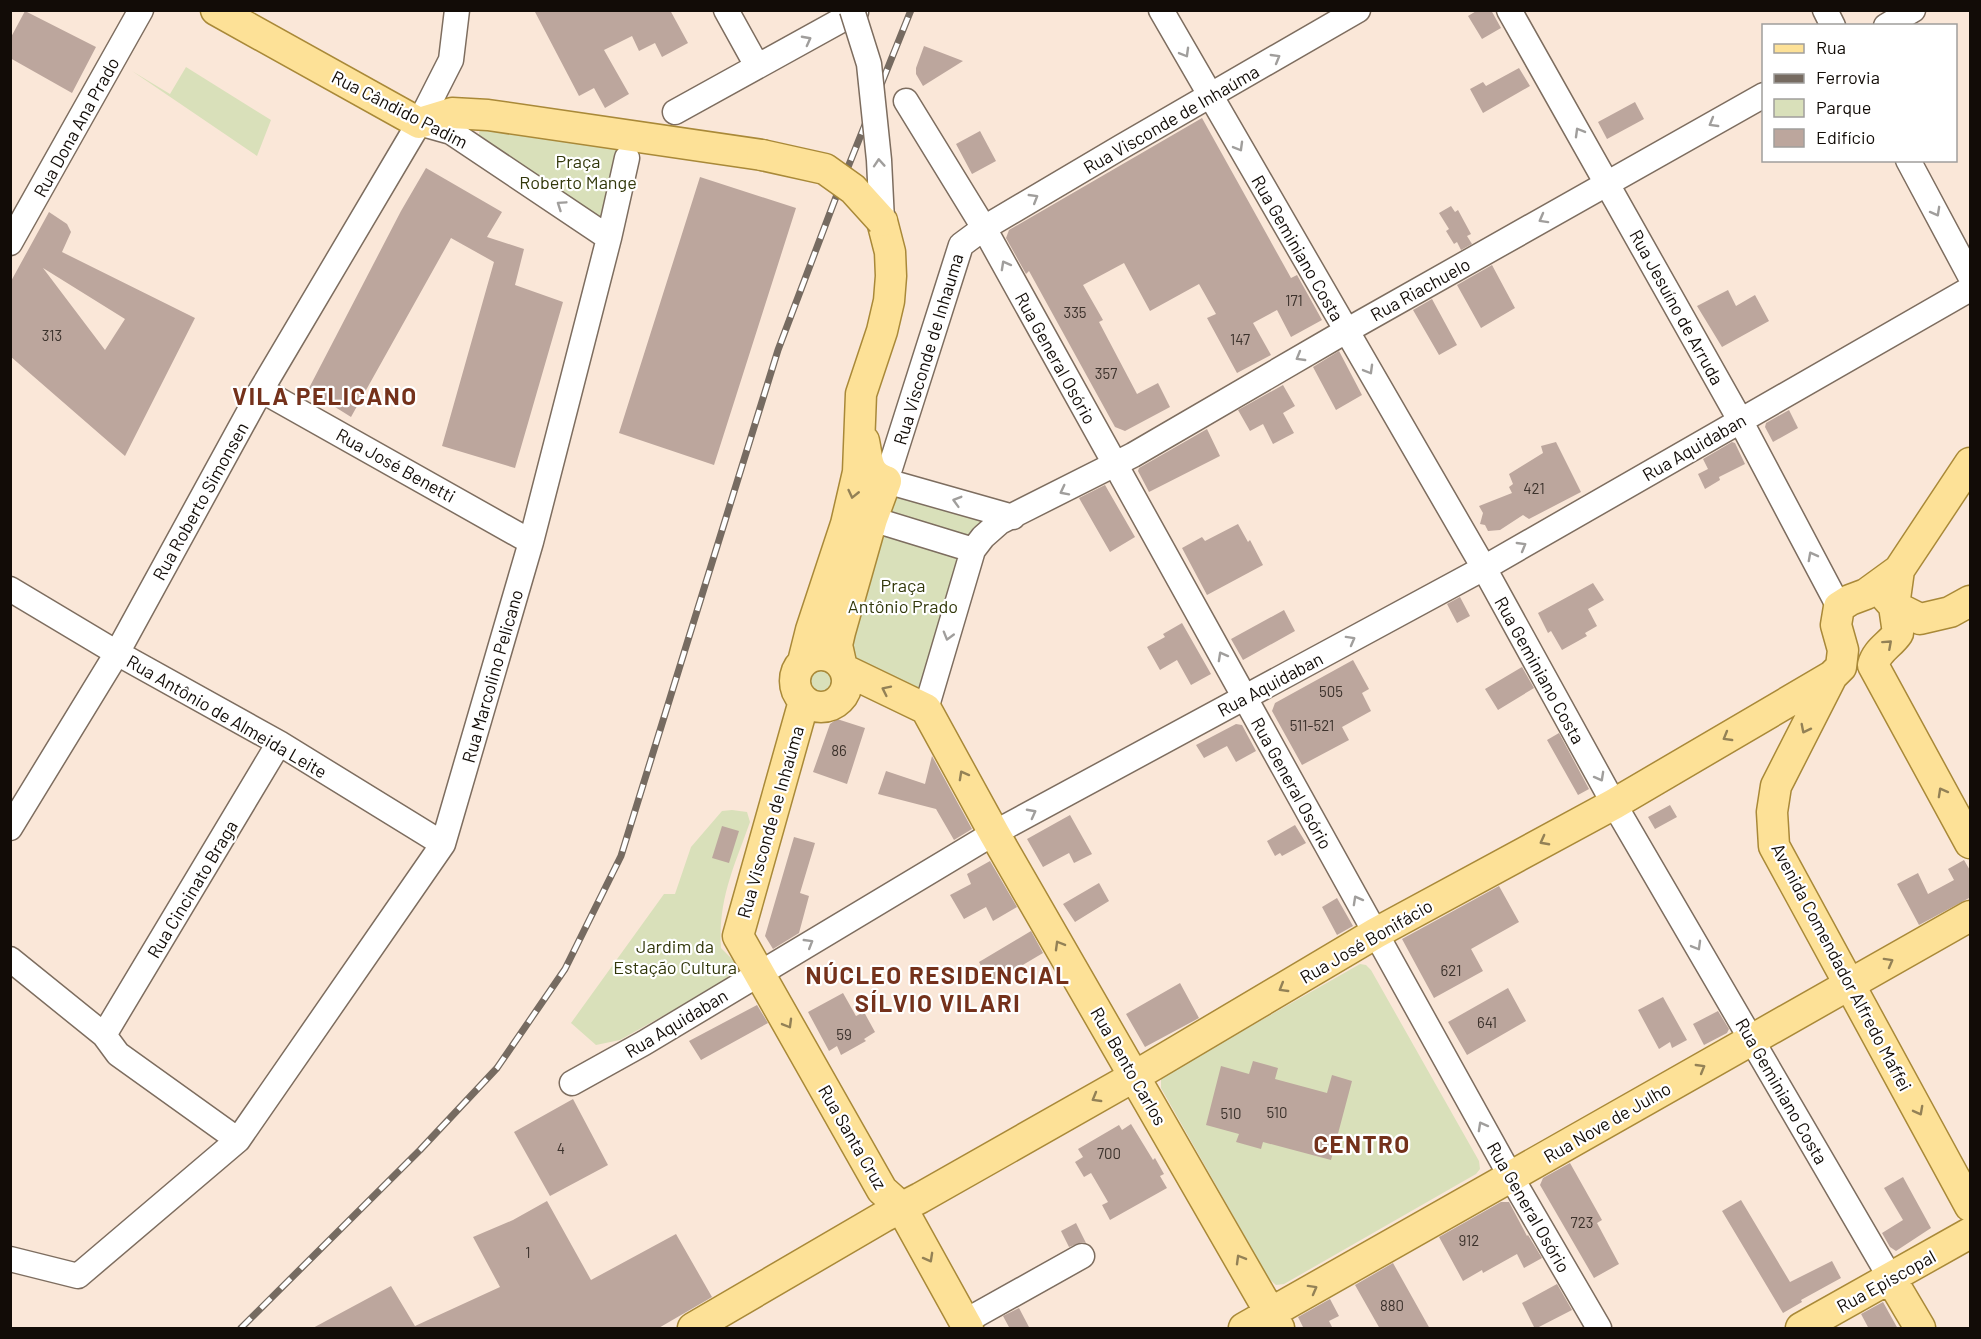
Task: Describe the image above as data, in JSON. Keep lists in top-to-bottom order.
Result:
{
  "streets": {
    "main road": [
      "Rua Cândido Padim",
      "Rua Visconde de Inhaúma",
      "Rua Geminiano Costa",
      "Rua José Bonifácio",
      "Avenida Comendador Alfredo Maffei",
      "Rua Bento Carlos",
      "Rua Nove de Julho",
      "Rua Santa Cruz",
      "Rua Episcopal"
    ],
    "street": [
      "Rua Dona Ana Prado",
      "Rua Riachuelo",
      "Rua Jesuíno de Arruda",
      "Rua Visconde de Inhauma",
      "Rua General Osório",
      "Rua Aquidaban",
      "Rua José Benetti",
      "Rua Roberto Simonsen",
      "Rua Marcolino Pelicano",
      "Rua Antônio de Almeida Leite",
      "Rua Cincinato Braga"
    ]
  },
  "crossings": [
    ["Rua Cândido Padim", "Rua Roberto Simonsen"],
    ["Rua Cândido Padim", "Rua Marcolino Pelicano"],
    ["Rua Visconde de Inhaúma", "Rua Geminiano Costa"],
    ["Rua Visconde de Inhaúma", "Rua Visconde de Inhauma"],
    ["Rua Visconde de Inhaúma", "Rua General Osório"],
    ["Rua Visconde de Inhaúma", "Rua Aquidaban"],
    ["Rua Visconde de Inhaúma", "Rua Santa Cruz"],
    ["Rua Geminiano Costa", "Rua Riachuelo"],
    ["Rua Geminiano Costa", "Rua Aquidaban"],
    ["Rua Geminiano Costa", "Rua José Bonifácio"],
    ["Rua Geminiano Costa", "Rua Nove de Julho"],
    ["Rua Geminiano Costa", "Rua Episcopal"],
    ["Rua Riachuelo", "Rua Jesuíno de Arruda"],
    ["Rua Riachuelo", "Rua General Osório"],
    ["Rua Jesuíno de Arruda", "Rua Aquidaban"],
    ["Rua Jesuíno de Arruda", "Avenida Comendador Alfredo Maffei"],
    ["Rua Visconde de Inhauma", "Rua General Osório"],
    ["Rua General Osório", "Rua Aquidaban"],
    ["Rua General Osório", "Rua José Bonifácio"],
    ["Rua General Osório", "Rua Nove de Julho"],
    ["Rua Aquidaban", "Rua Bento Carlos"],
    ["Rua Aquidaban", "Rua Santa Cruz"],
    ["Rua José Benetti", "Rua Roberto Simonsen"],
    ["Rua José Benetti", "Rua Marcolino Pelicano"],
    ["Rua Roberto Simonsen", "Rua Antônio de Almeida Leite"],
    ["Rua Marcolino Pelicano", "Rua Antônio de Almeida Leite"],
    ["Rua Antônio de Almeida Leite", "Rua Cincinato Braga"],
    ["Rua José Bonifácio", "Avenida Comendador Alfredo Maffei"],
    ["Rua José Bonifácio", "Rua Bento Carlos"],
    ["Rua José Bonifácio", "Rua Santa Cruz"],
    ["Avenida Comendador Alfredo Maffei", "Rua Nove de Julho"],
    ["Rua Bento Carlos", "Rua Nove de Julho"]
  ],
  "one_way": [
    "Rua Visconde de Inhaúma",
    "Rua Geminiano Costa",
    "Rua Riachuelo",
    "Rua Jesuíno de Arruda",
    "Rua General Osório",
    "Rua Aquidaban",
    "Rua José Bonifácio",
    "Avenida Comendador Alfredo Maffei",
    "Rua Bento Carlos",
    "Rua Nove de Julho",
    "Rua Santa Cruz"
  ],
  "districts": ["VILA PELICANO", "NÚCLEO RESIDENCIAL SÍLVIO VILARI", "CENTRO"],
  "parks": ["Praça Roberto Mange", "Praça Antônio Prado", "Jardim da Estação Cultura"],
  "house_numbers": [
    "171",
    "335",
    "313",
    "147",
    "357",
    "421",
    "505",
    "511-521",
    "86",
    "621",
    "641",
    "59",
    "510",
    "510",
    "4",
    "700",
    "723",
    "912",
    "1",
    "880"
  ],
  "legend": [
    "Rua",
    "Ferrovia",
    "Parque",
    "Edifício"
  ]
}
